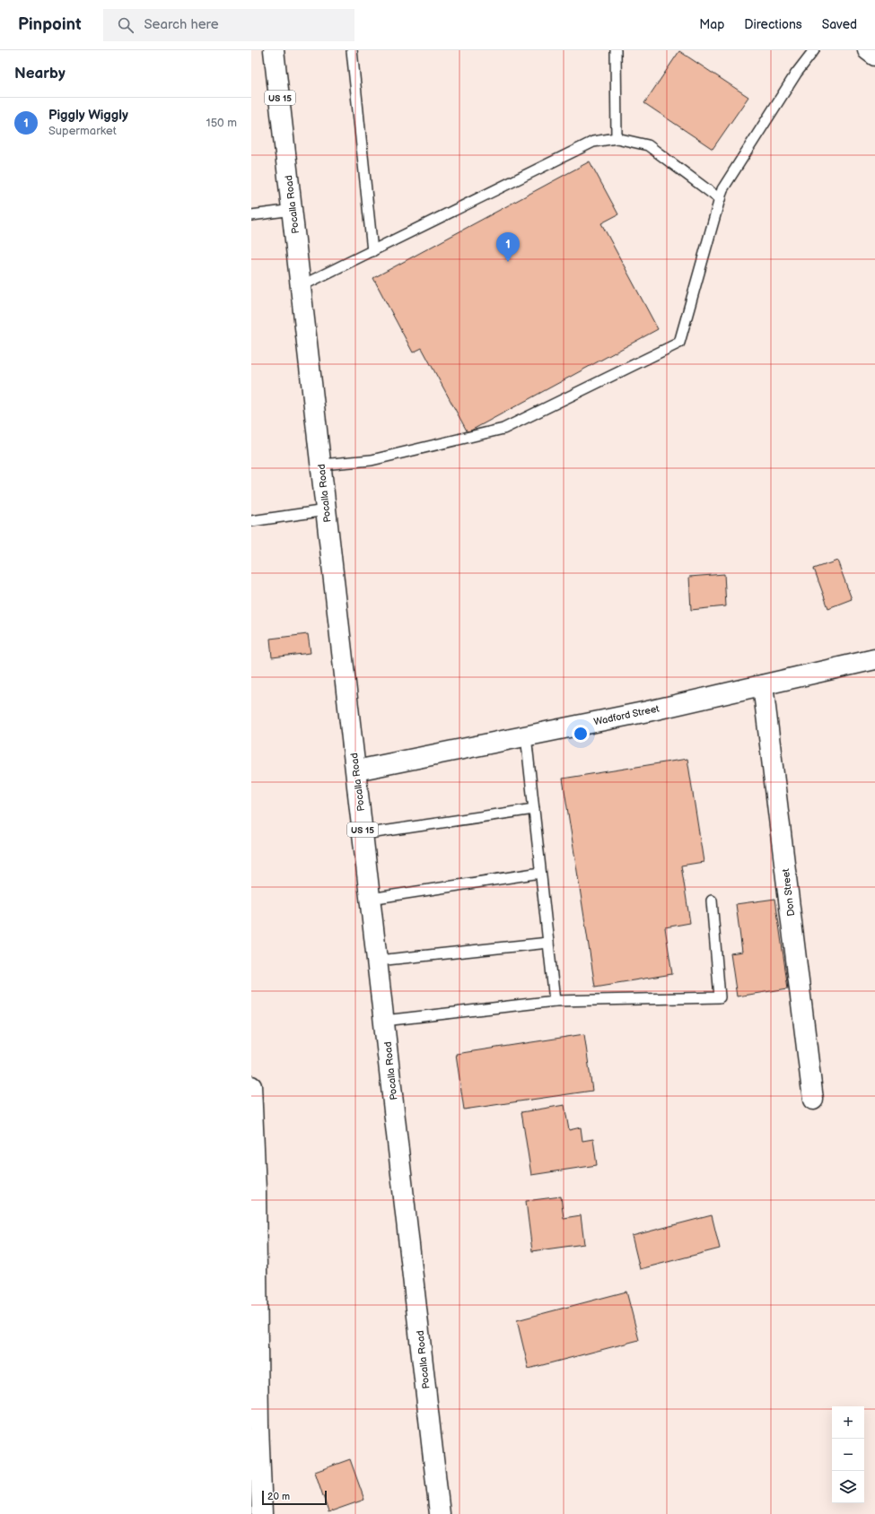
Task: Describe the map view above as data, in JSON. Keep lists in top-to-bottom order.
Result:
{
  "streets": {
    "main road": [
      "US 15",
      "Pocalla Road",
      "Wadford Street",
      "Don Street"
    ]
  },
  "crossings": [
    ["Pocalla Road", "Wadford Street"],
    ["Wadford Street", "Don Street"]
  ],
  "scale_bar": "20 m",
  "page": {
    "header": "Pinpoint",
    "search": "Search here",
    "nav": ["Map", "Directions", "Saved"],
    "heading": "Nearby",
    "list": [
      {
        "mark": "1",
        "name": "Piggly Wiggly",
        "note": "Supermarket",
        "value": "150 m"
      }
    ],
    "pins": "1",
    "map_buttons": ["+", "−"],
    "scale": "20 m"
  }
}
